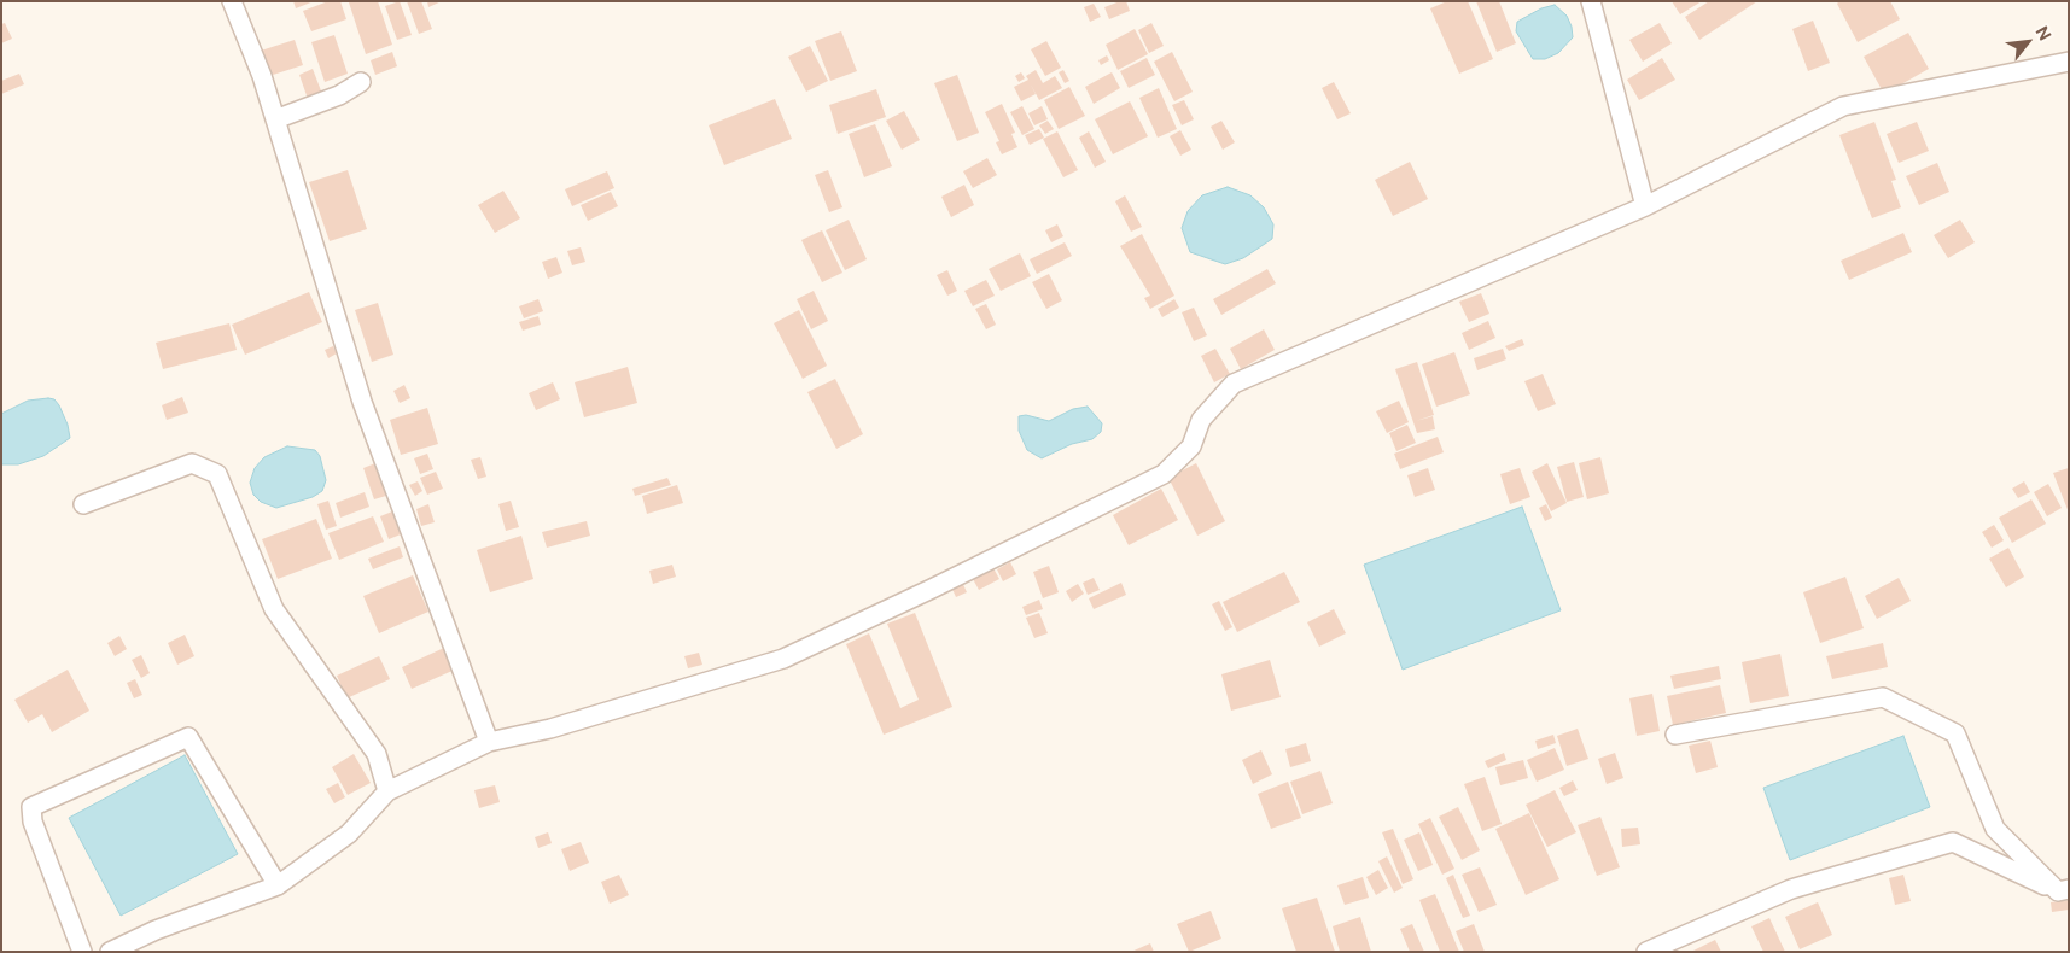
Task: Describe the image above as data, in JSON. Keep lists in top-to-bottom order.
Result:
{
  "north": "top right"
}
